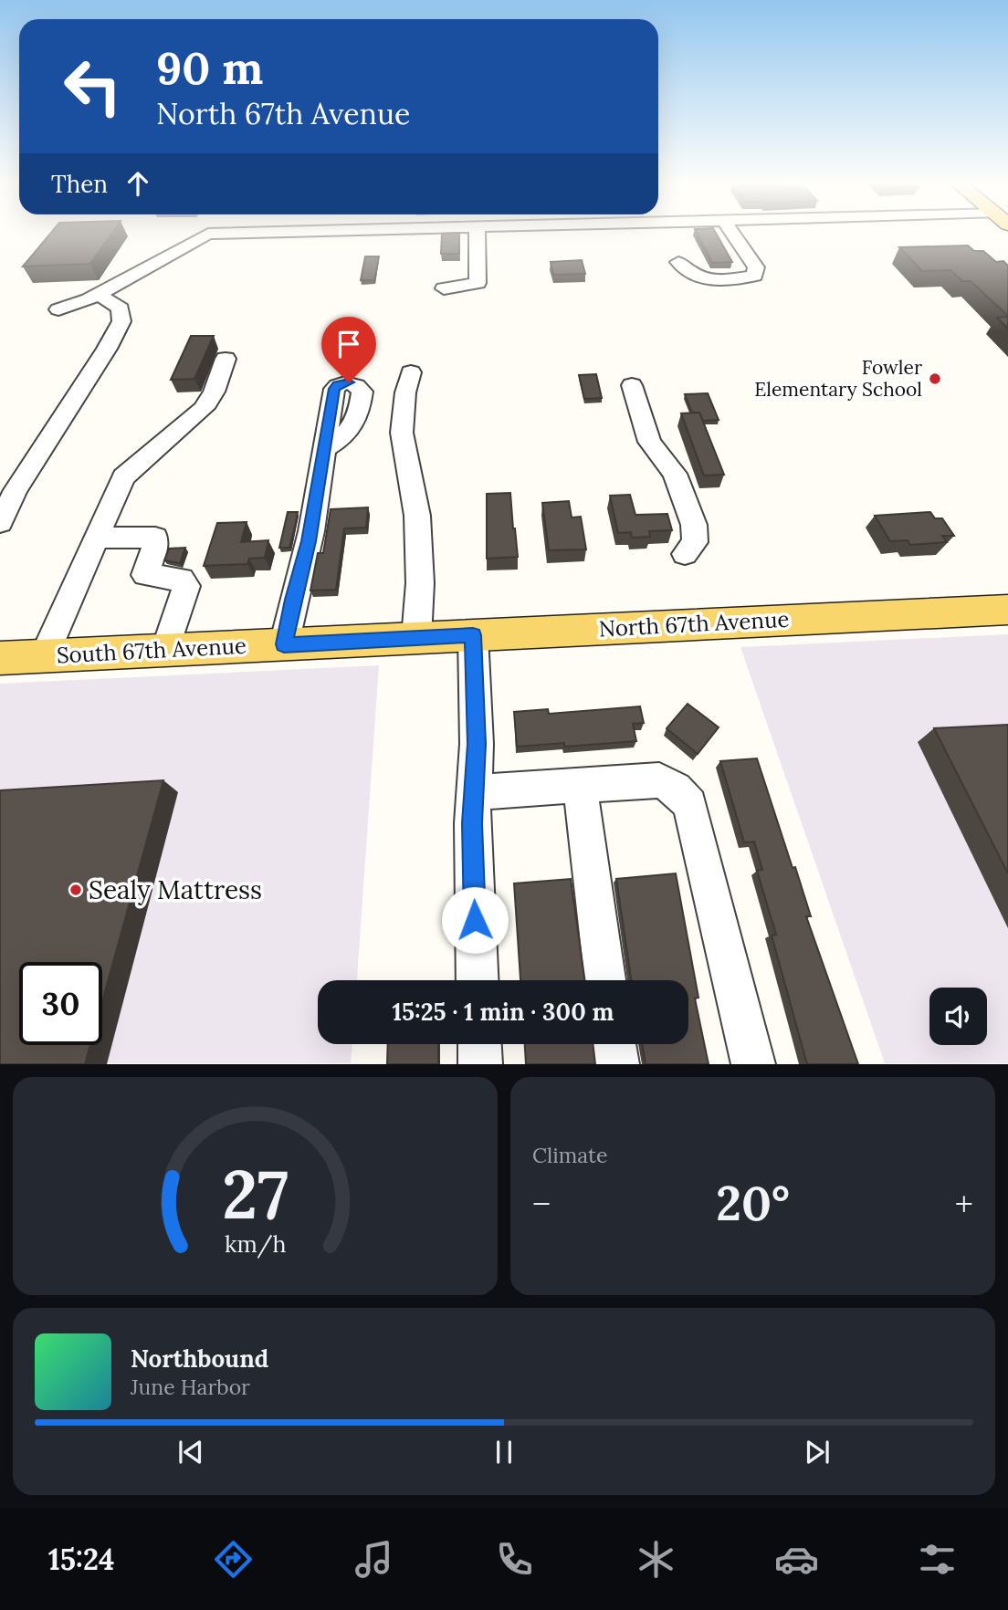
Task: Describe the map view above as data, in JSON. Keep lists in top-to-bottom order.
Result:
{
  "streets": {
    "main road": ["North 67th Avenue", "South 67th Avenue"]
  },
  "crossings": [
    ["North 67th Avenue", "South 67th Avenue"]
  ],
  "places": ["Fowler Elementary School", "Sealy Mattress"],
  "page": {
    "turn": ["90 m", "North 67th Avenue"],
    "then": "Then",
    "limit": "30",
    "trip": "15:25 · 1 min · 300 m",
    "tile": "Climate",
    "heat": ["−", "20°", "+"],
    "song": ["Northbound", "June Harbor"],
    "tabs": "15:24",
    "gauge": ["27", "km/h"]
  }
}
